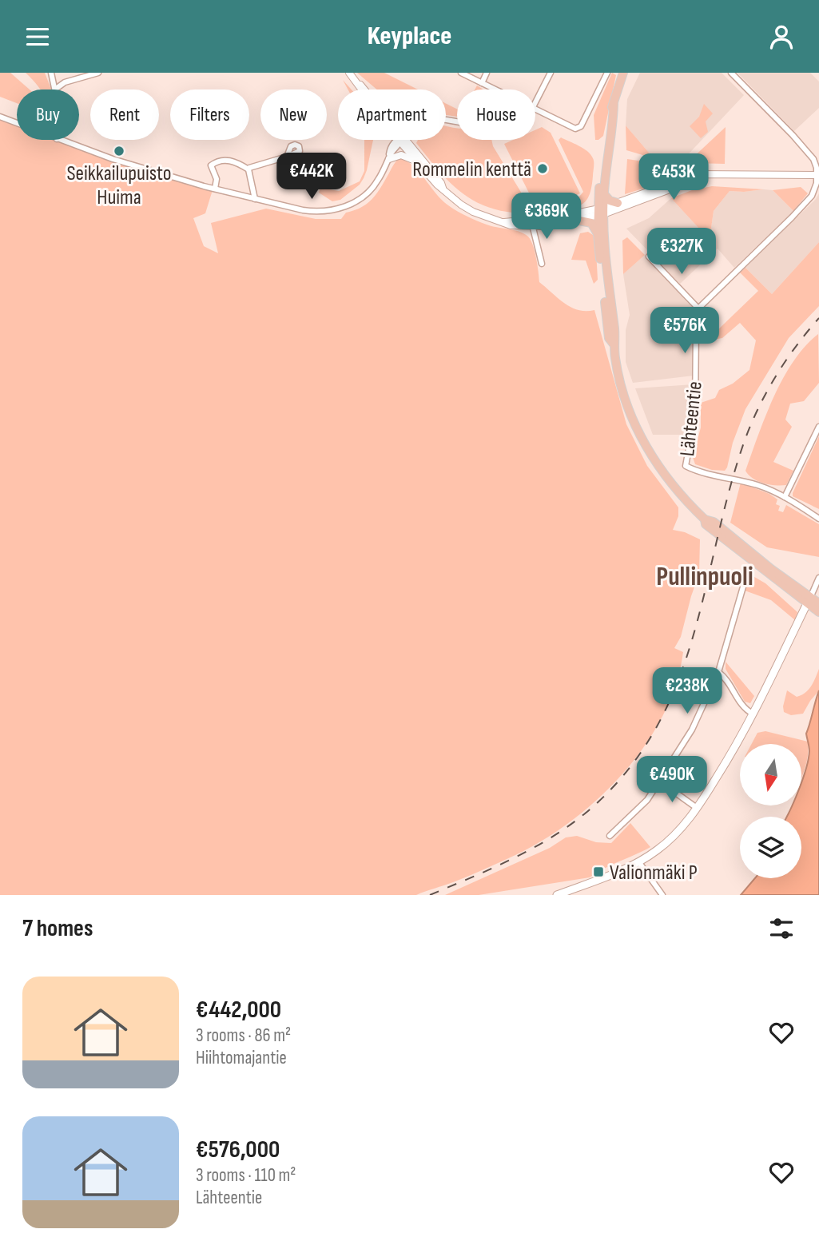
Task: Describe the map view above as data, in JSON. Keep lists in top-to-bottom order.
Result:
{
  "streets": {
    "street": ["Lähteentie"]
  },
  "districts": ["Pullinpuoli"],
  "places": {
    "other": ["Seikkailupuisto Huima", "Rommelin kenttä"],
    "transit": ["Valionmäki P"]
  },
  "north": "bottom",
  "page": {
    "header": "Keyplace",
    "chip": [
      "Buy",
      "Rent",
      "Filters",
      "New",
      "Apartment",
      "House"
    ],
    "price": [
      "€442K",
      "€453K",
      "€369K",
      "€327K",
      "€576K",
      "€238K",
      "€490K"
    ],
    "heading": "7 homes",
    "list": [
      {
        "name": "€442,000",
        "note": "3 rooms · 86 m² · Hiihtomajantie"
      },
      {
        "name": "€576,000",
        "note": "3 rooms · 110 m² · Lähteentie"
      }
    ]
  }
}
